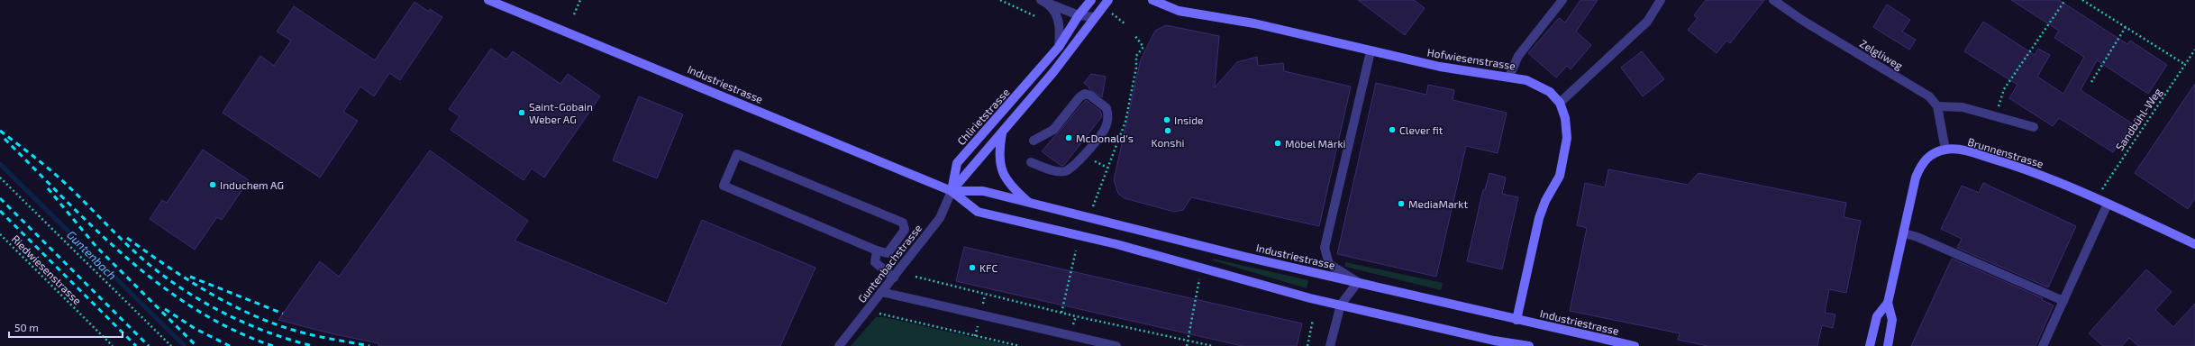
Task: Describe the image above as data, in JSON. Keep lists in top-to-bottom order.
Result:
{
  "streets": {
    "main road": [
      "Hofwiesenstrasse",
      "Industriestrasse",
      "Chlirietstrasse",
      "Brunnenstrasse"
    ],
    "street": ["Zelgliweg", "Guntenbachstrasse"],
    "path": ["Sandbühl-Weg", "Riedwiesenstrasse"]
  },
  "crossings": [
    ["Hofwiesenstrasse", "Industriestrasse"],
    ["Industriestrasse", "Chlirietstrasse"],
    ["Industriestrasse", "Guntenbachstrasse"],
    ["Chlirietstrasse", "Guntenbachstrasse"],
    ["Sandbühl-Weg", "Brunnenstrasse"]
  ],
  "water": ["Guntenbach"],
  "places": [
    "Saint-Gobain Weber AG",
    "Inside",
    "Clever fit",
    "Konshi",
    "McDonald's",
    "Möbel Märki",
    "Induchem AG",
    "MediaMarkt",
    "KFC"
  ],
  "scale_bar": "50 m"
}
